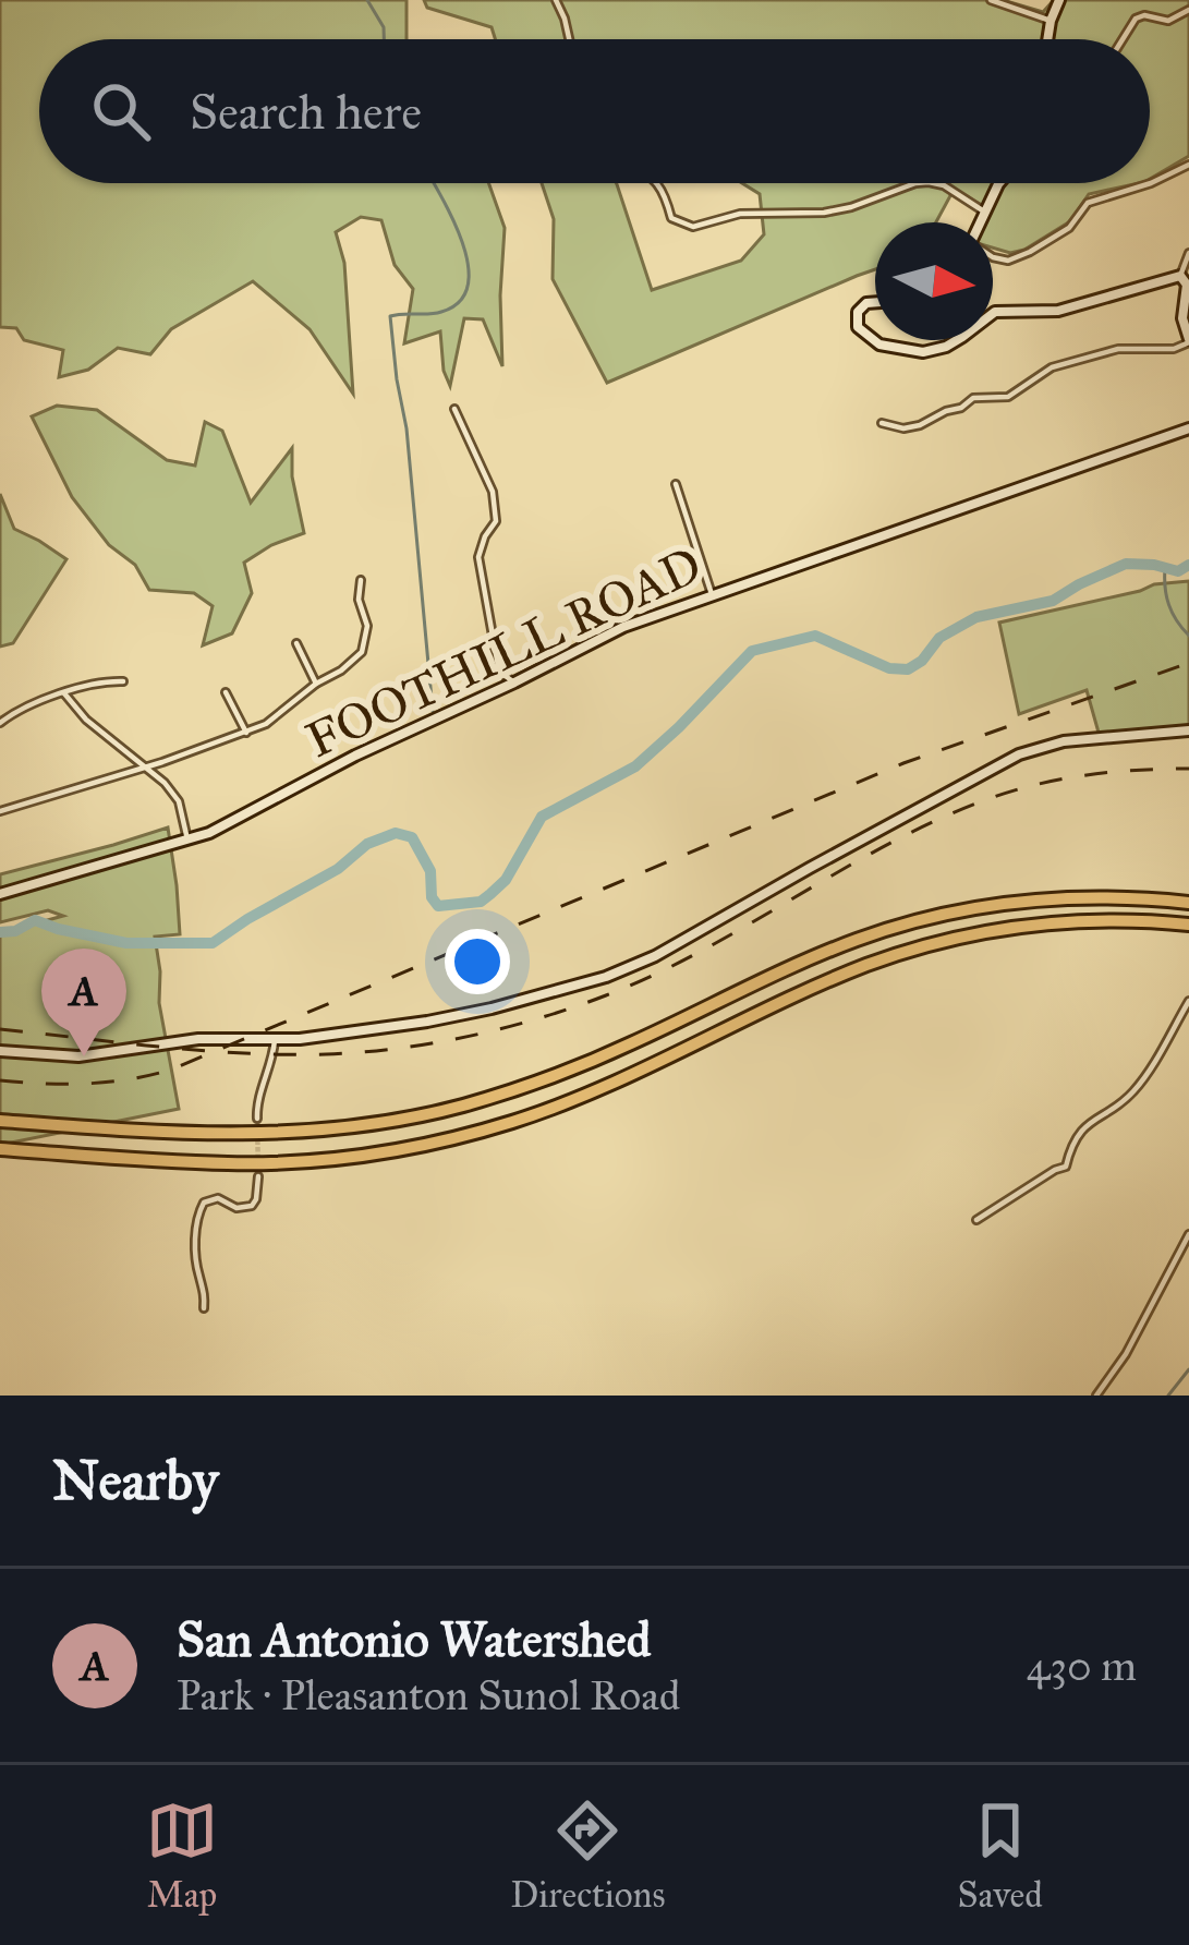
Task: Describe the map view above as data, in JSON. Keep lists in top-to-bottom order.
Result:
{
  "streets": {
    "street": ["FOOTHILL ROAD"]
  },
  "north": "right",
  "page": {
    "search": "Search here",
    "pins": "A",
    "heading": "Nearby",
    "list": [
      {
        "mark": "A",
        "name": "San Antonio Watershed",
        "note": "Park · Pleasanton Sunol Road",
        "value": "430 m"
      }
    ],
    "nav": ["Map", "Directions", "Saved"]
  }
}
